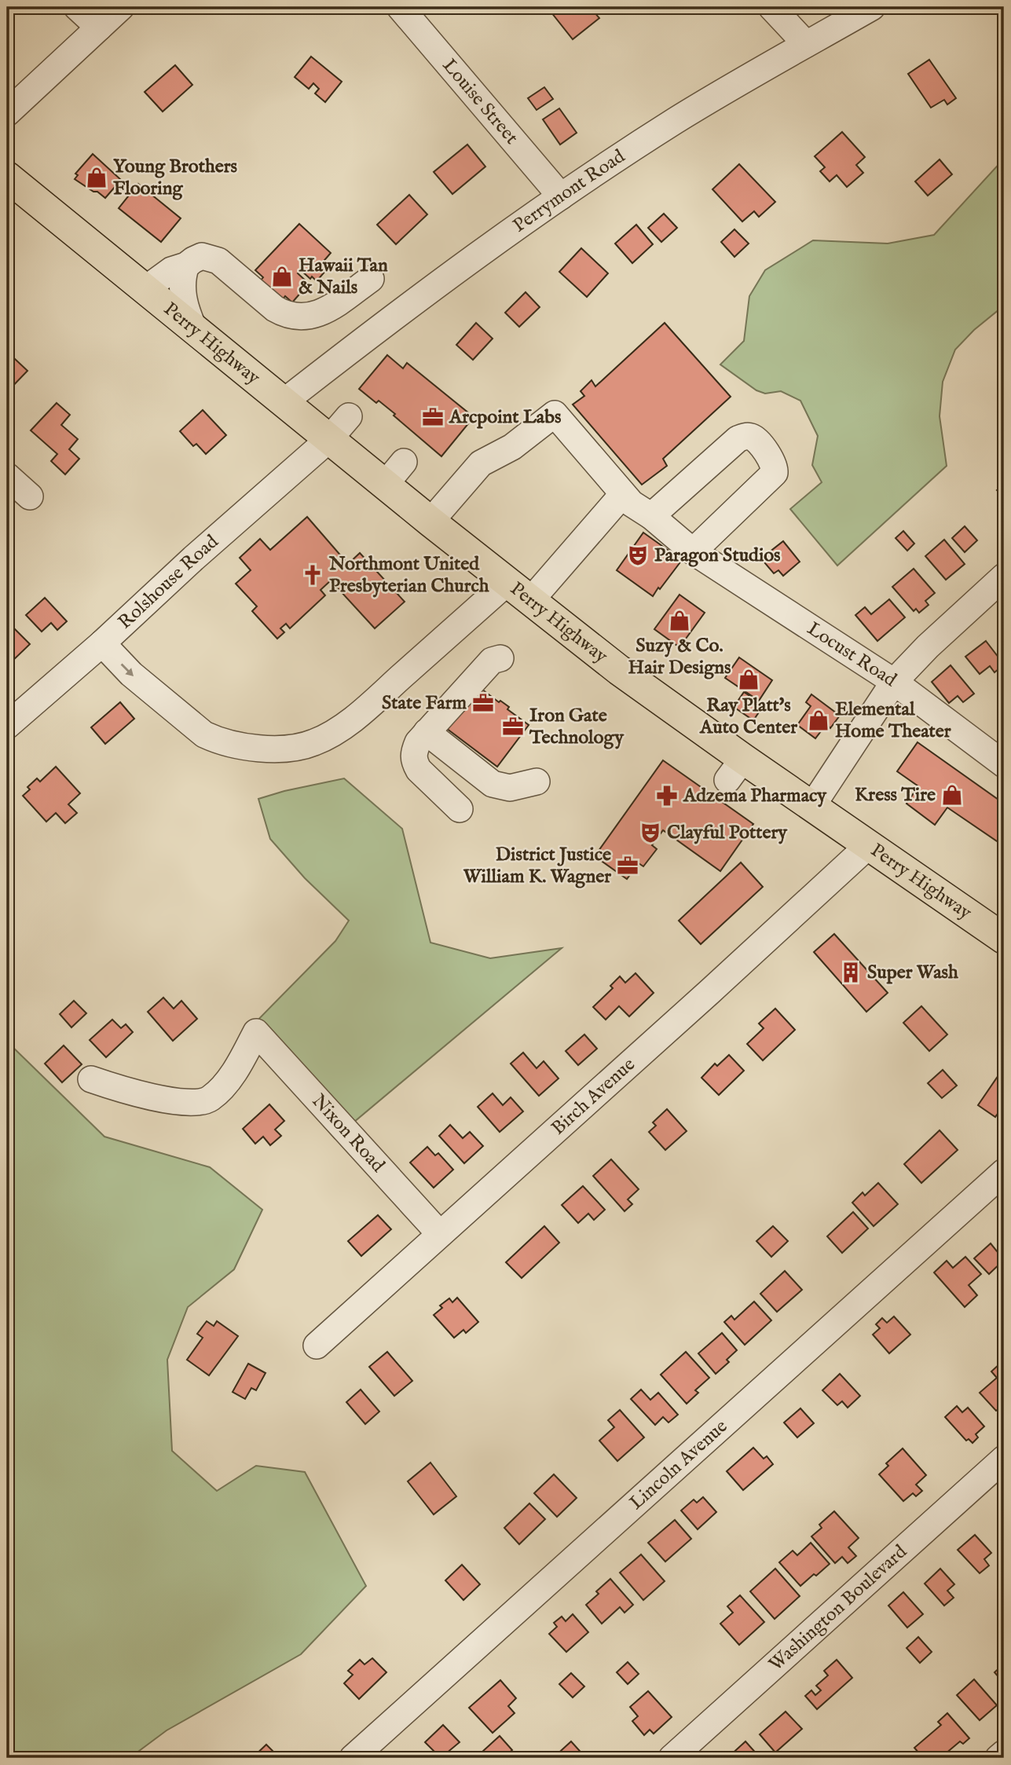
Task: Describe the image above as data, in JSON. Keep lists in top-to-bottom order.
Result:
{
  "streets": {
    "main road": ["Perry Highway"],
    "street": [
      "Louise Street",
      "Perrymont Road",
      "Rolshouse Road",
      "Locust Road",
      "Birch Avenue",
      "Nixon Road",
      "Lincoln Avenue",
      "Washington Boulevard"
    ]
  },
  "crossings": [
    ["Louise Street", "Perrymont Road"],
    ["Perrymont Road", "Perry Highway"],
    ["Perry Highway", "Rolshouse Road"],
    ["Perry Highway", "Locust Road"],
    ["Perry Highway", "Birch Avenue"],
    ["Birch Avenue", "Nixon Road"]
  ],
  "places": {
    "shop": [
      "Young Brothers Flooring",
      "Hawaii Tan & Nails",
      "Suzy & Co. Hair Designs",
      "Ray Platt's Auto Center",
      "Elemental Home Theater",
      "Kress Tire"
    ],
    "office": [
      "Arcpoint Labs",
      "State Farm",
      "Iron Gate Technology",
      "District Justice William K. Wagner"
    ],
    "theatre": ["Paragon Studios", "Clayful Pottery"],
    "church": ["Northmont United Presbyterian Church"],
    "pharmacy": ["Adzema Pharmacy"],
    "building": ["Super Wash"]
  }
}
